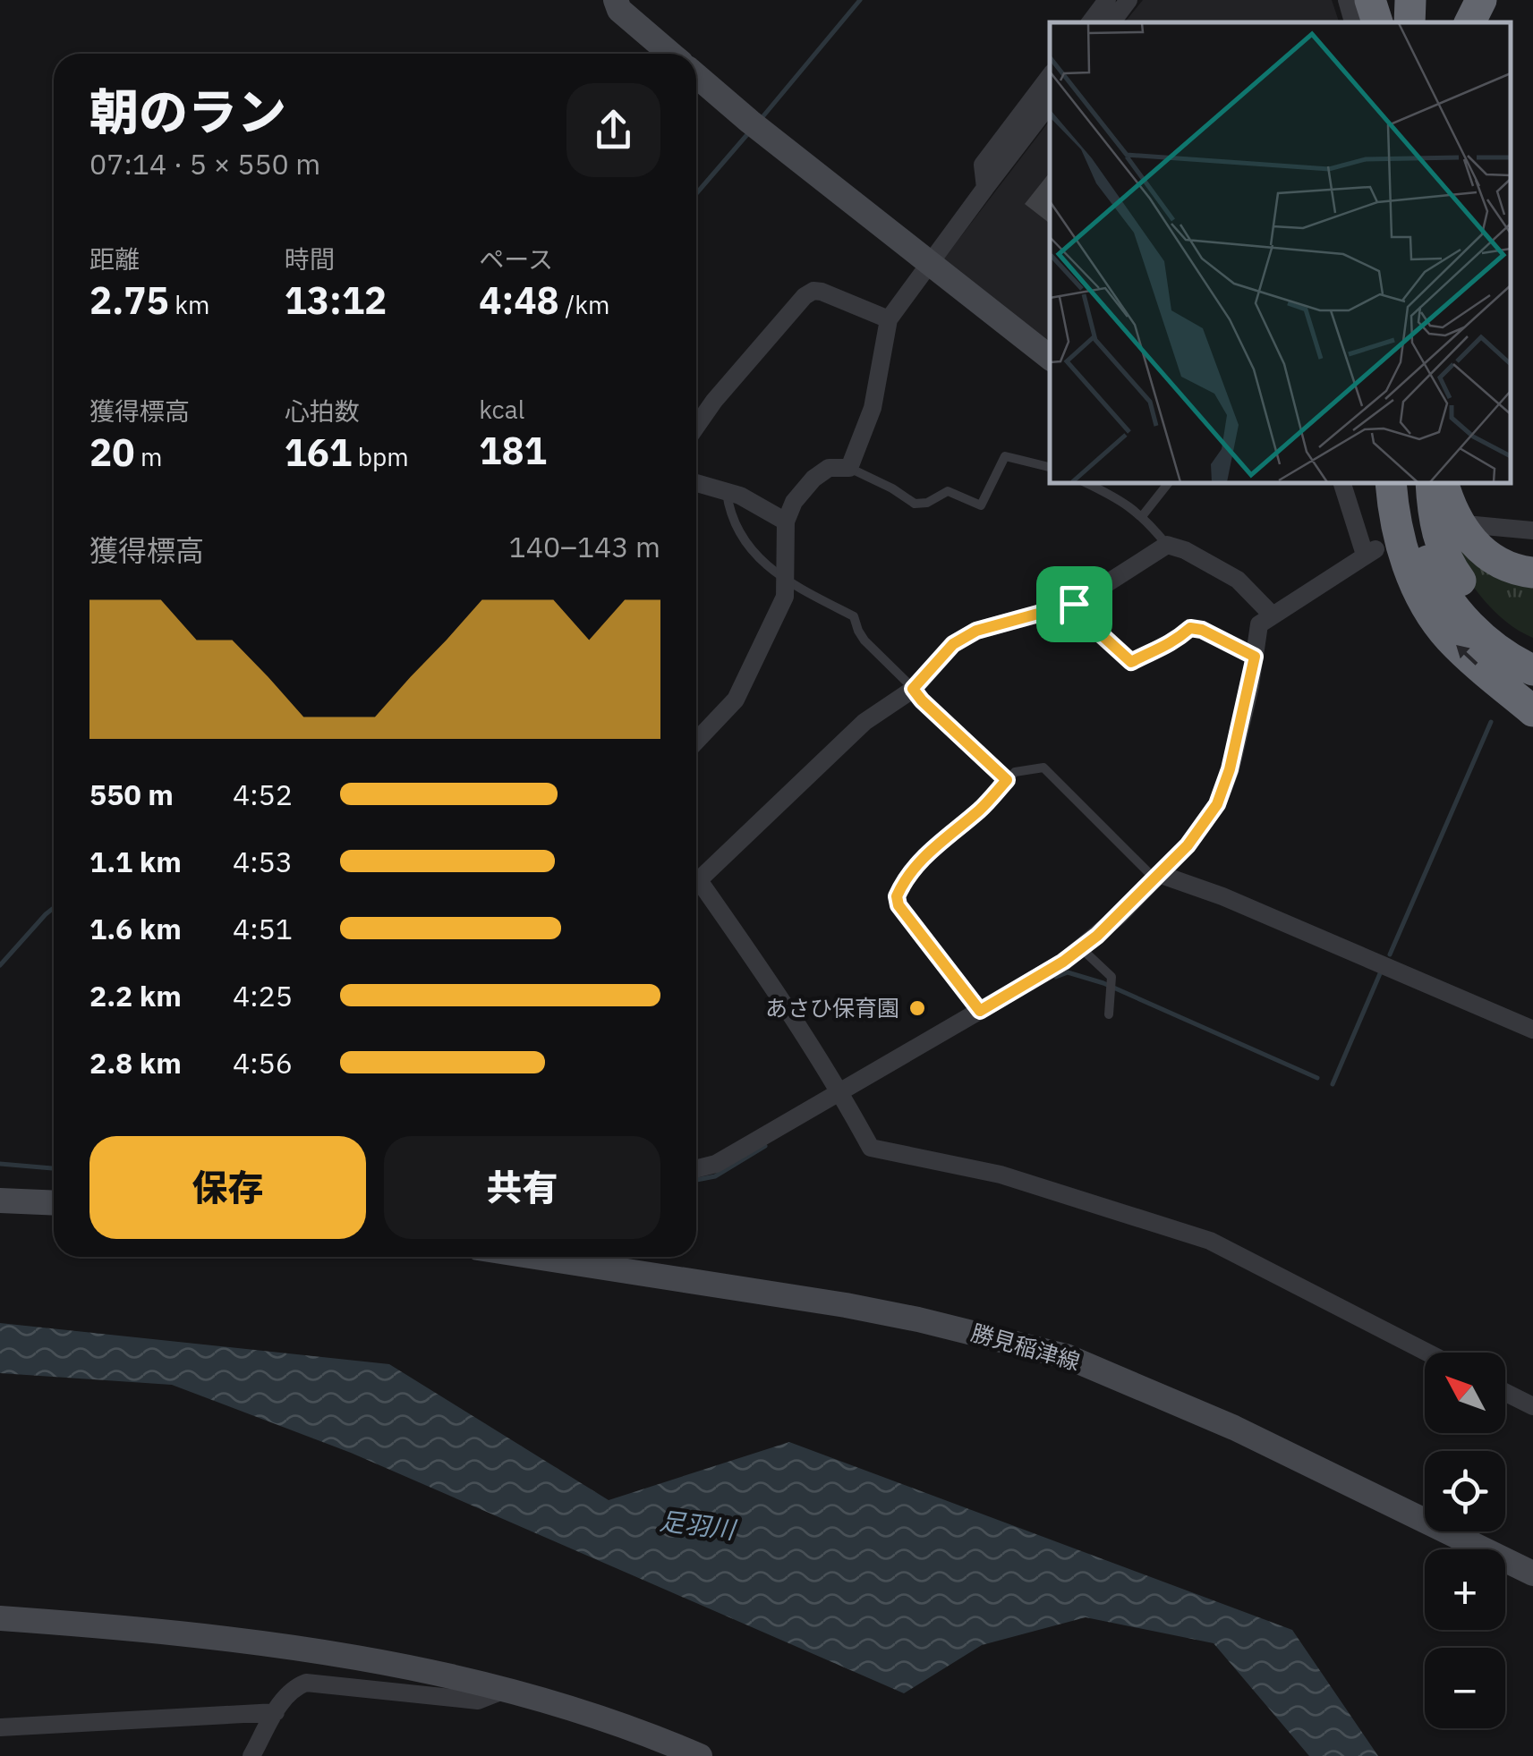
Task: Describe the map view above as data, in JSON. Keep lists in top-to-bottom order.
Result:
{
  "streets": {
    "street": ["勝見稲津線"]
  },
  "water": ["足羽川"],
  "places": ["あさひ保育園"],
  "north": "top left",
  "page": {
    "heading": ["朝のラン", "07:14 · 5 × 550 m"],
    "stats": [
      ["距離", "2.75 km"],
      ["時間", "13:12"],
      ["ペース", "4:48 /km"],
      ["獲得標高", "20 m"],
      ["心拍数", "161 bpm"],
      ["kcal", "181"]
    ],
    "chart": ["獲得標高", "140–143 m"],
    "list": [
      {
        "name": "550 m",
        "note": "4:52"
      },
      {
        "name": "1.1 km",
        "note": "4:53"
      },
      {
        "name": "1.6 km",
        "note": "4:51"
      },
      {
        "name": "2.2 km",
        "note": "4:25"
      },
      {
        "name": "2.8 km",
        "note": "4:56"
      }
    ],
    "buttons": ["保存", "共有"],
    "map_buttons": ["+", "−"]
  }
}
